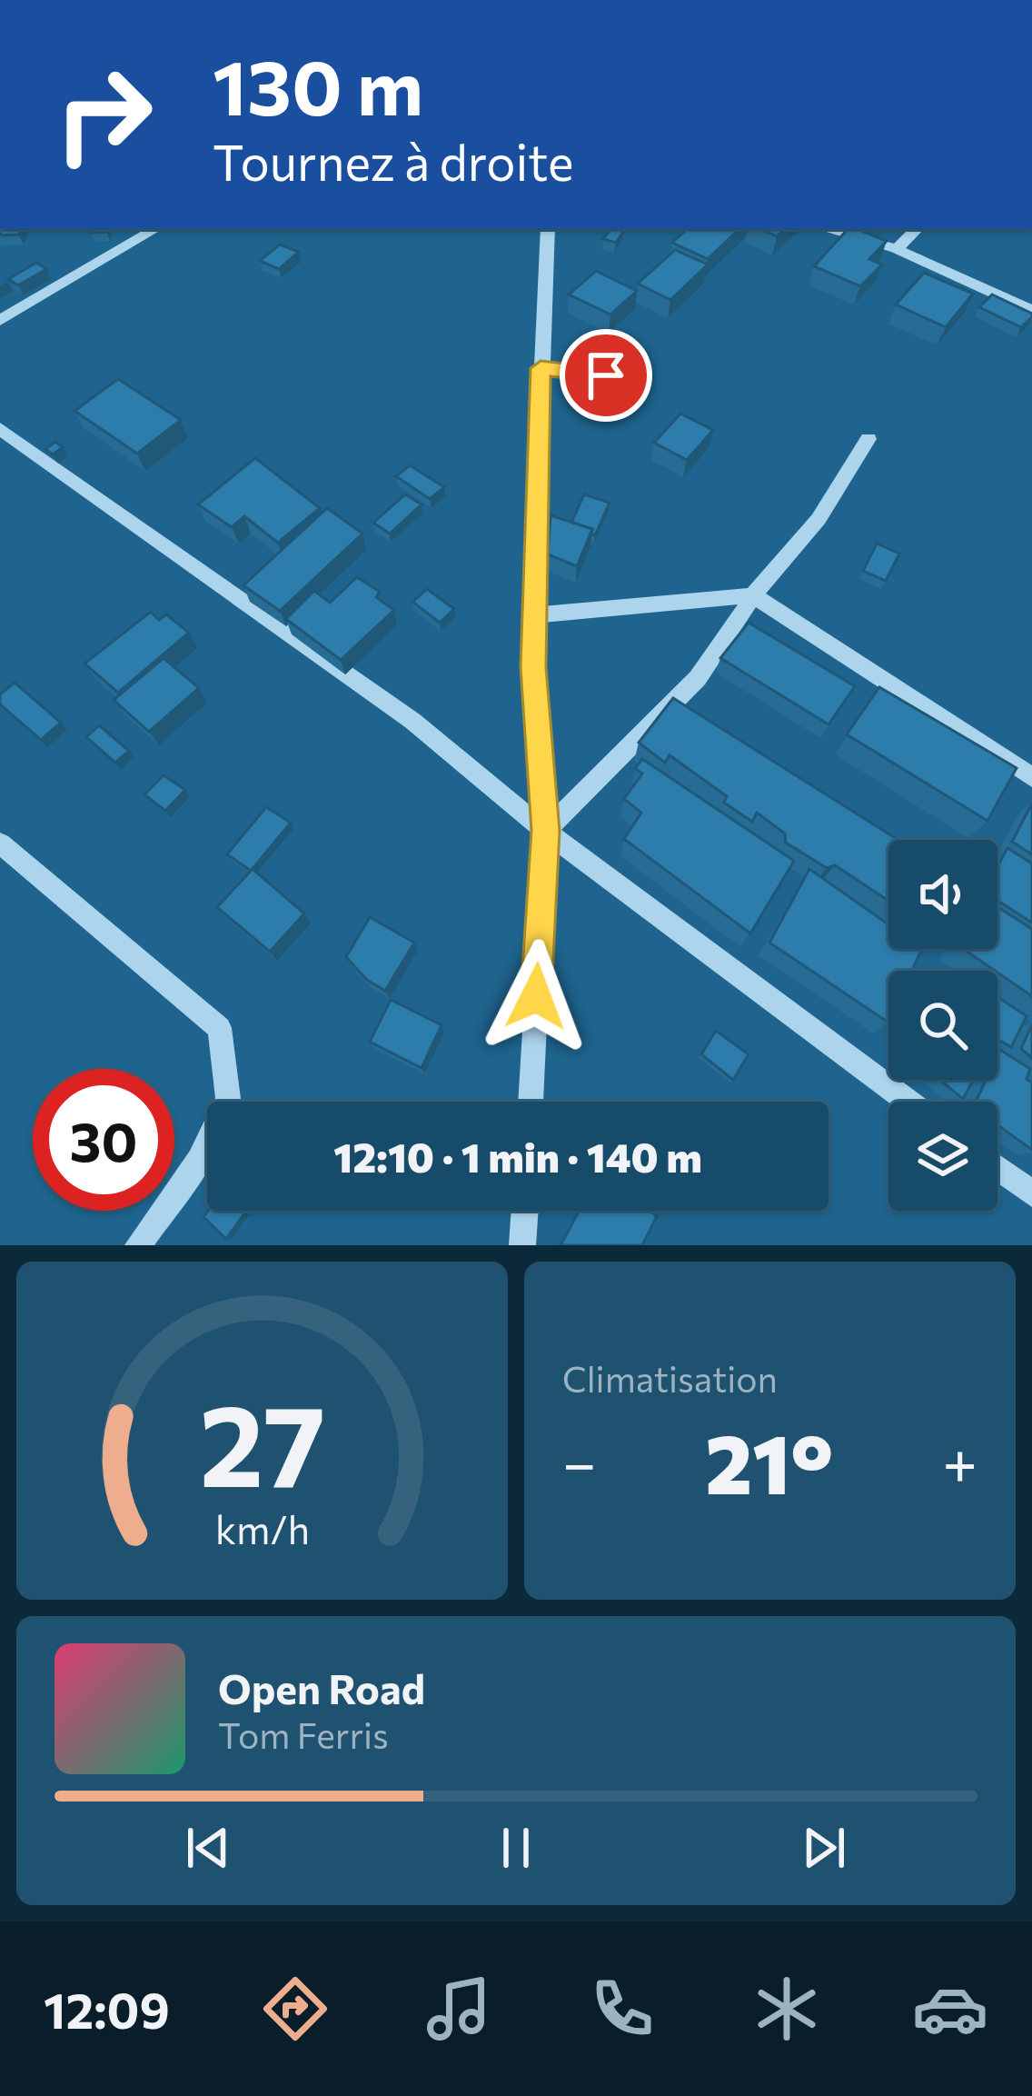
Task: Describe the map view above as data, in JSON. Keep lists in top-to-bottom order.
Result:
{
  "page": {
    "turn": ["130 m", "Tournez à droite"],
    "limit": "30",
    "trip": "12:10 · 1 min · 140 m",
    "tile": "Climatisation",
    "heat": ["−", "21°", "+"],
    "song": ["Open Road", "Tom Ferris"],
    "tabs": "12:09",
    "gauge": ["27", "km/h"]
  }
}
